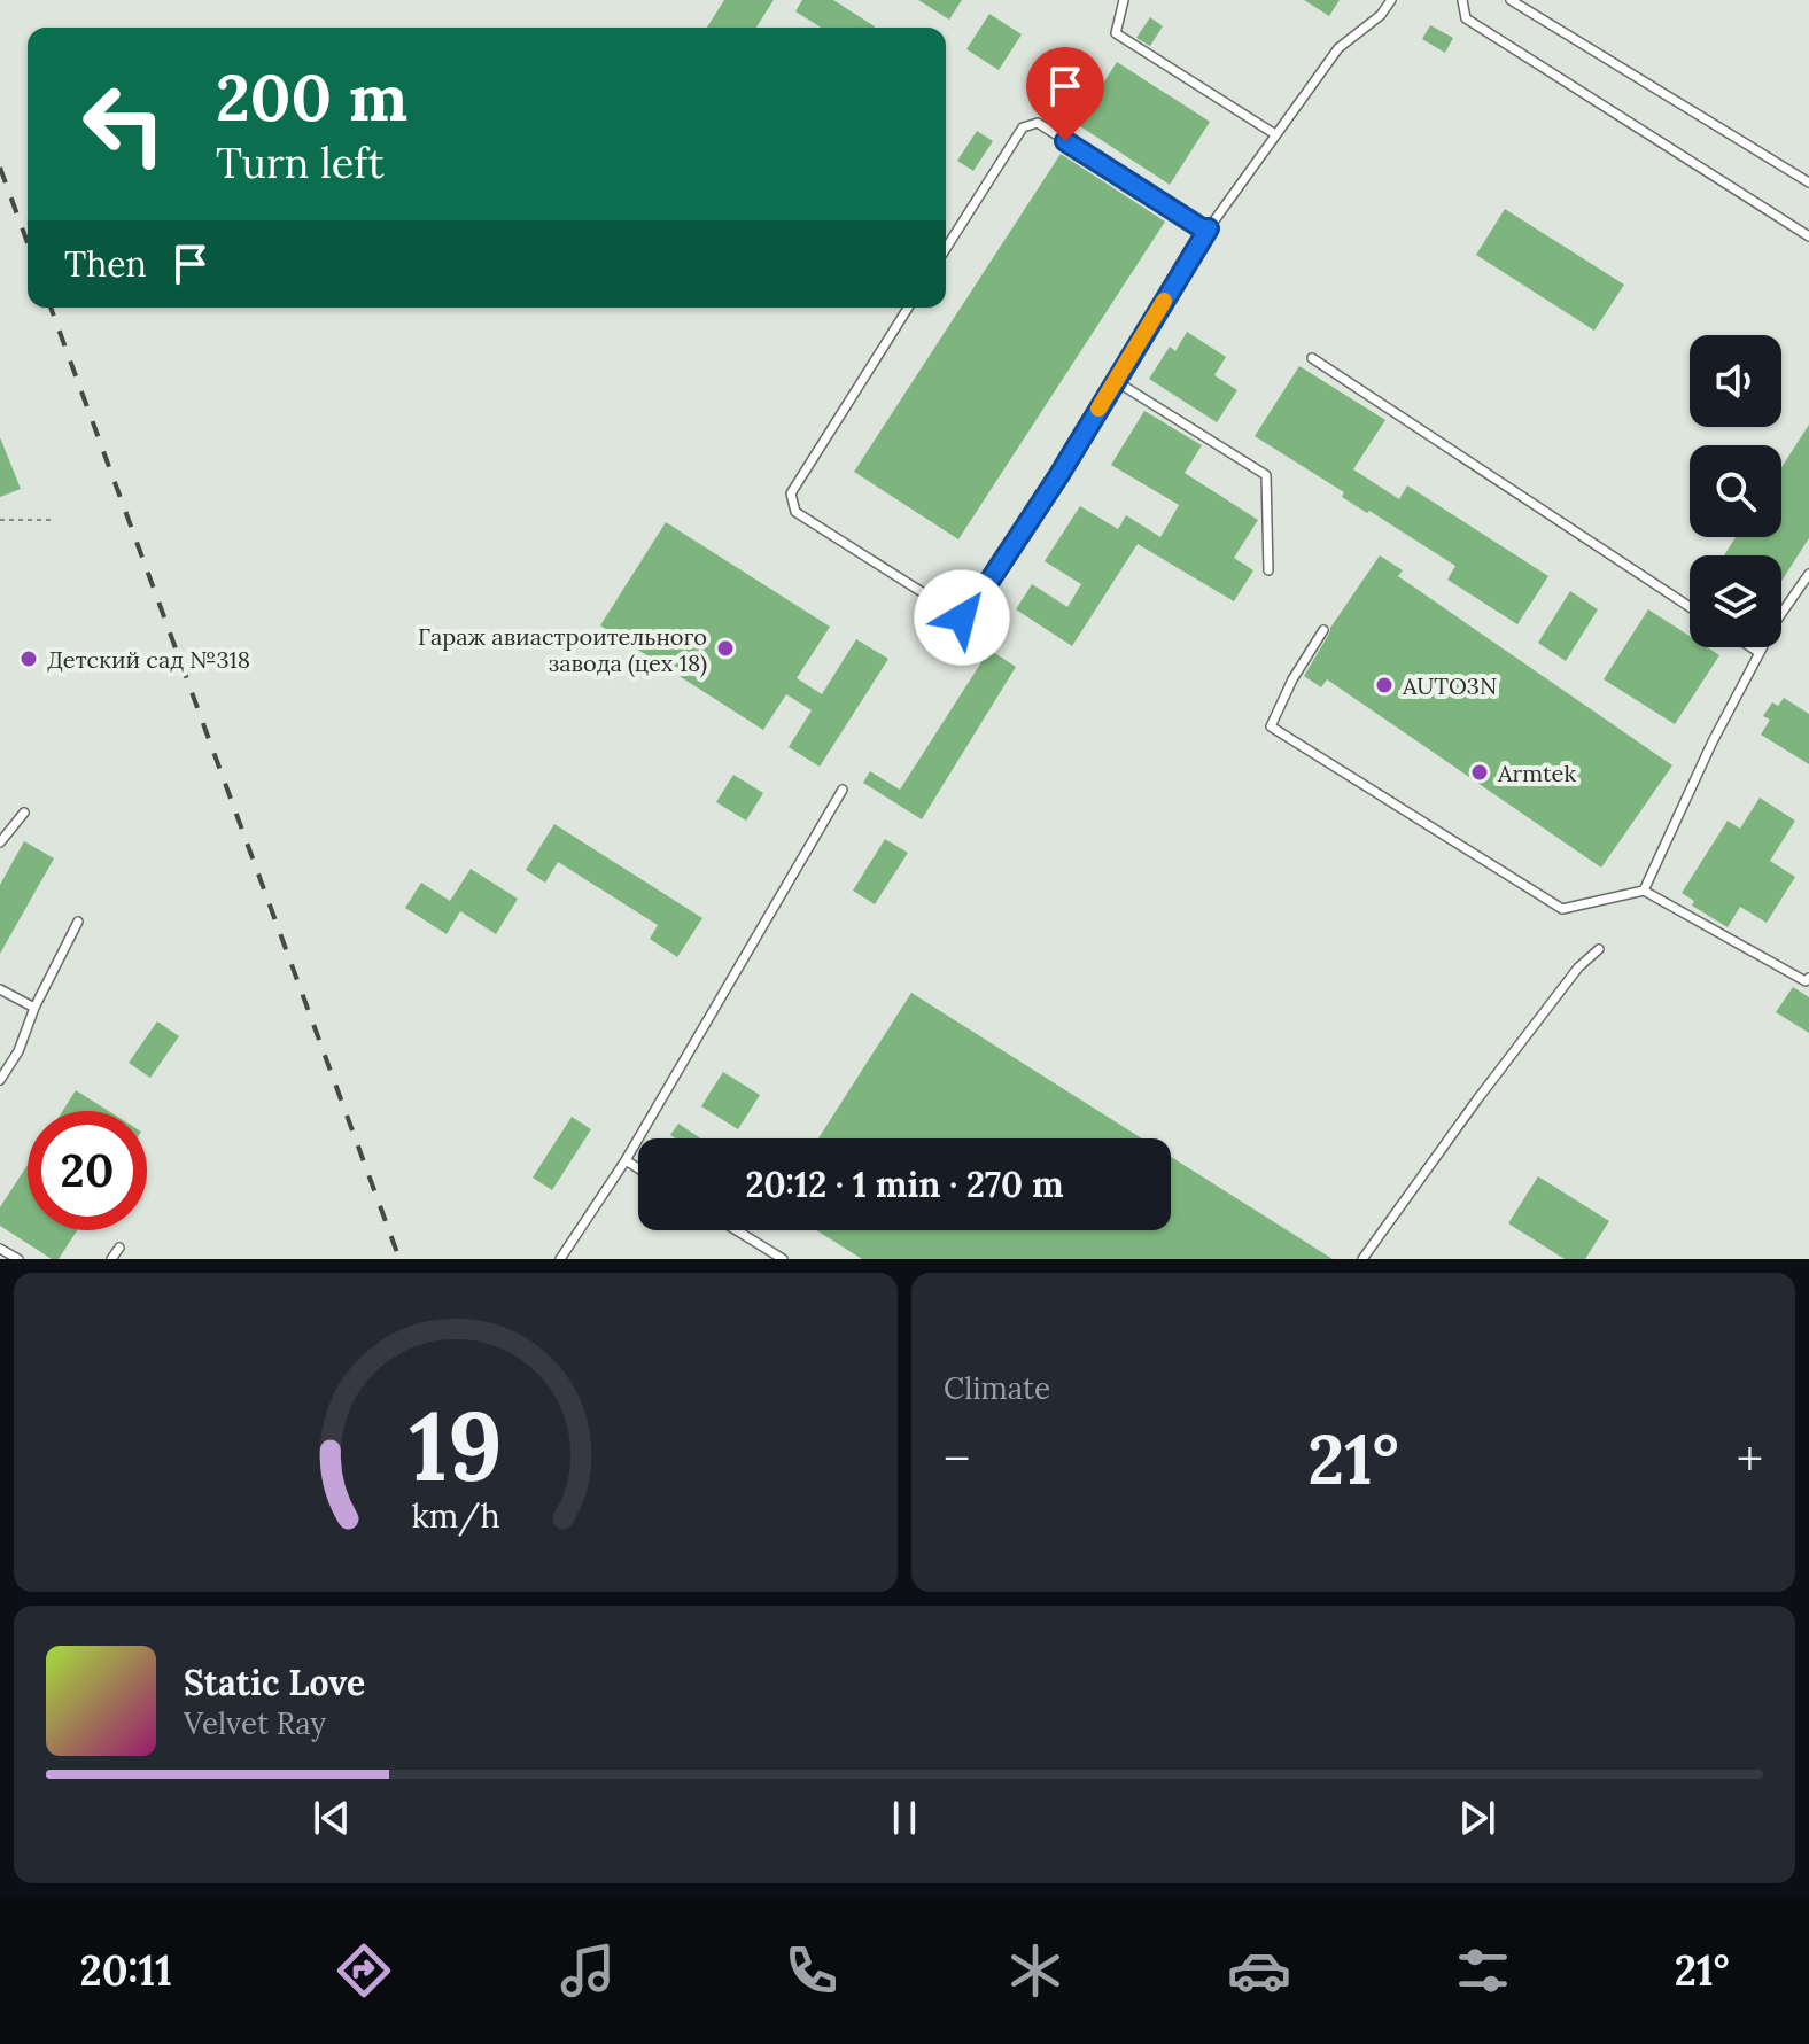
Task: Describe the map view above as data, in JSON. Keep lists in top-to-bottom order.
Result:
{
  "places": [
    "Гараж авиастроительного завода (цех 18)",
    "Детский сад №318",
    "AUTO3N",
    "Armtek"
  ],
  "page": {
    "turn": ["200 m", "Turn left"],
    "then": "Then",
    "limit": "20",
    "trip": "20:12 · 1 min · 270 m",
    "tile": "Climate",
    "heat": ["−", "21°", "+"],
    "song": ["Static Love", "Velvet Ray"],
    "tabs": ["20:11", "21°"],
    "gauge": ["19", "km/h"]
  }
}
